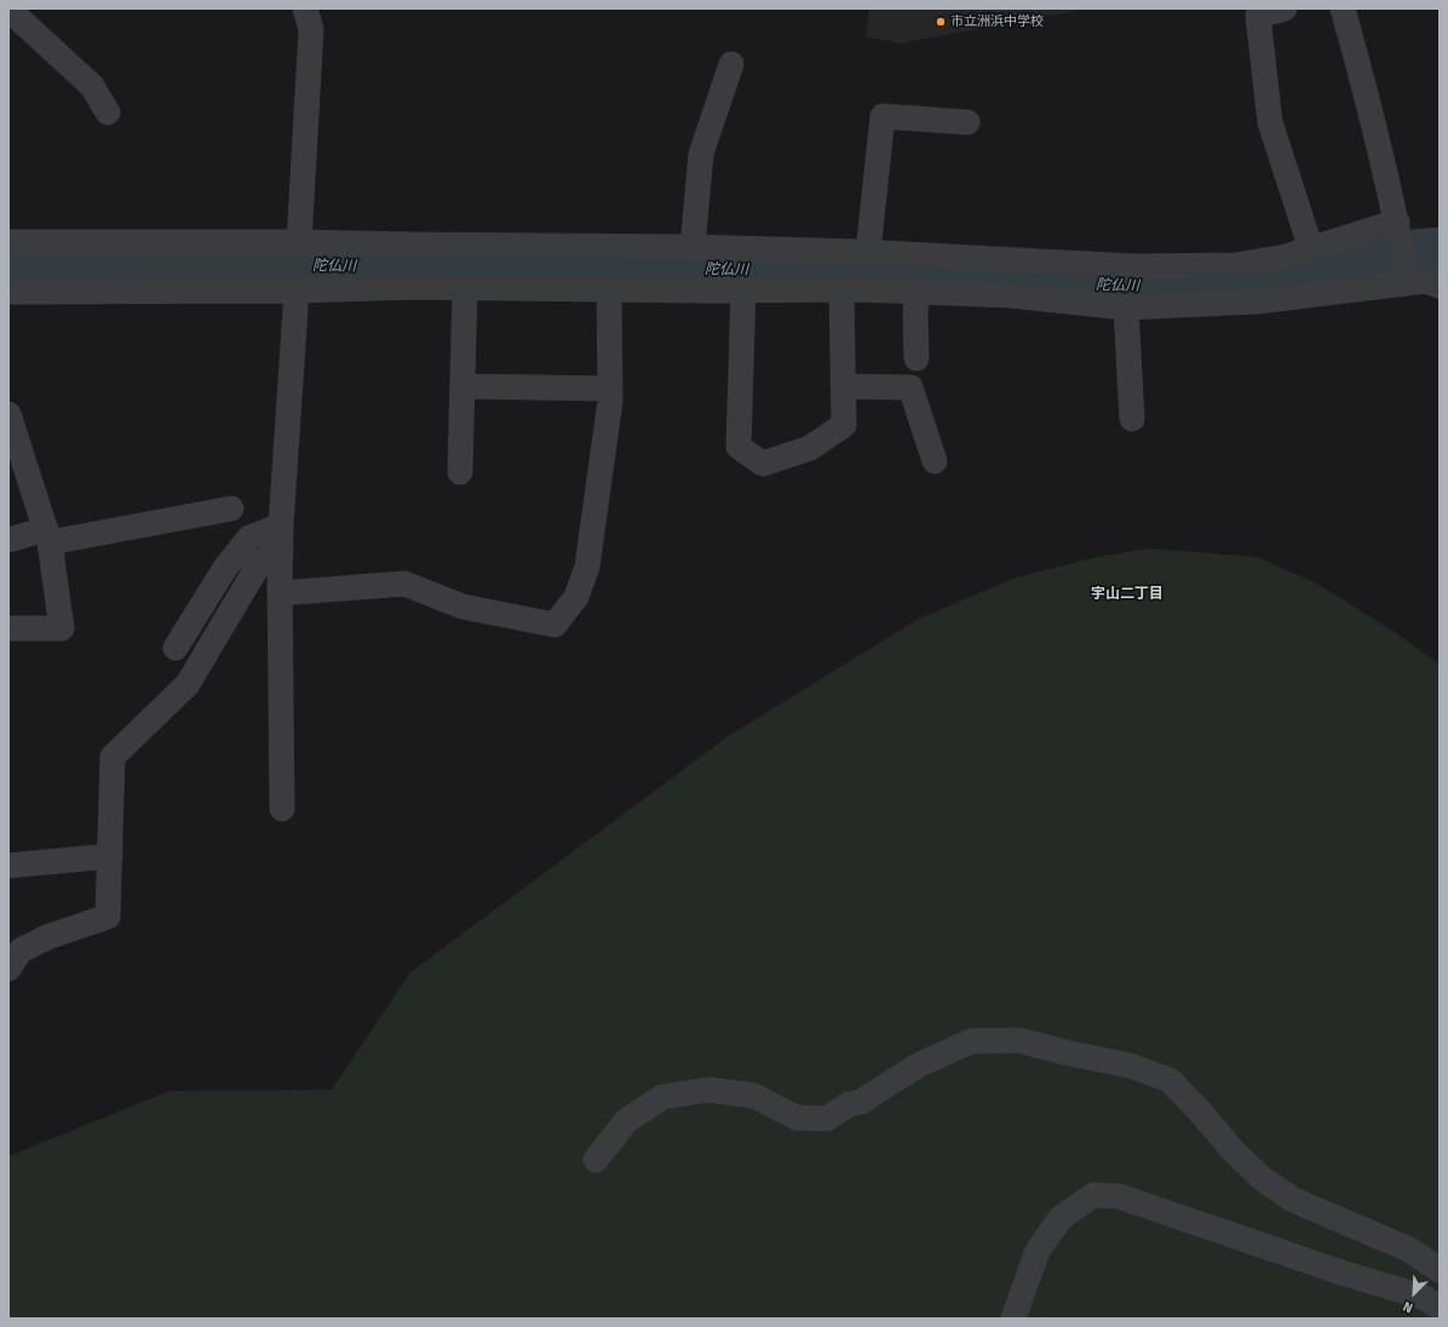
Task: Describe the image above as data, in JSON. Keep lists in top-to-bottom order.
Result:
{
  "districts": ["宇山二丁目"],
  "water": ["陀仏川"],
  "places": ["市立洲浜中学校"],
  "north": "bottom left"
}
